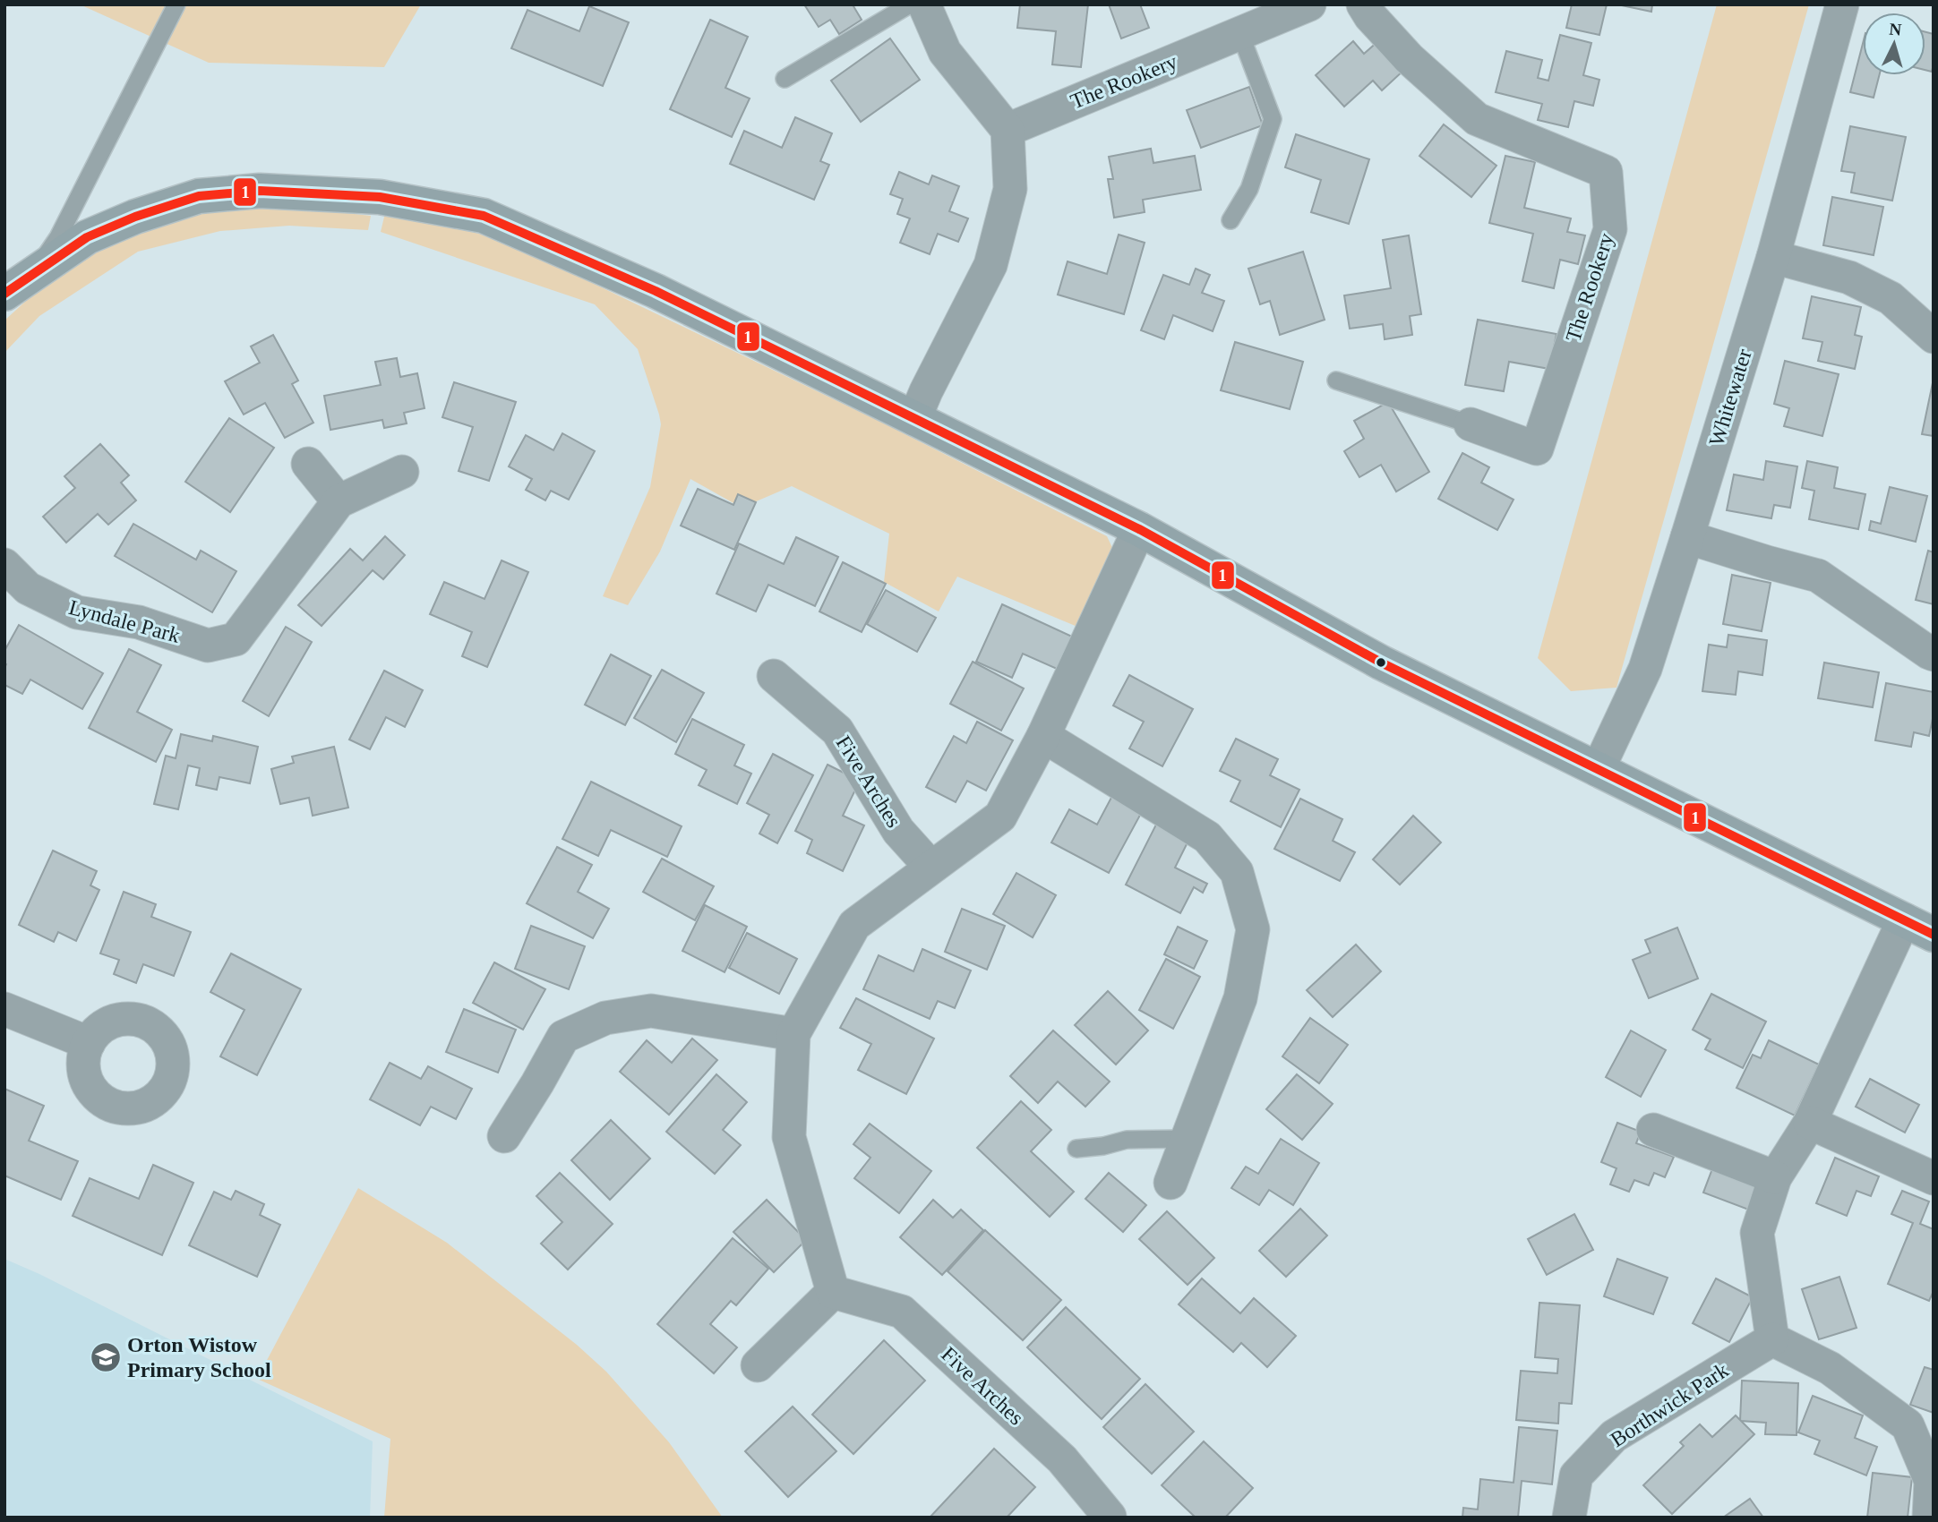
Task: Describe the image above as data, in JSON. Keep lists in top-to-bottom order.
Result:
{
  "streets": {
    "street": [
      "The Rookery",
      "Whitewater",
      "Lyndale Park",
      "Five Arches",
      "Borthwick Park"
    ]
  },
  "places": {
    "school or university": ["Orton Wistow Primary School"]
  },
  "lines": ["transit line 1"],
  "north": "top"
}
